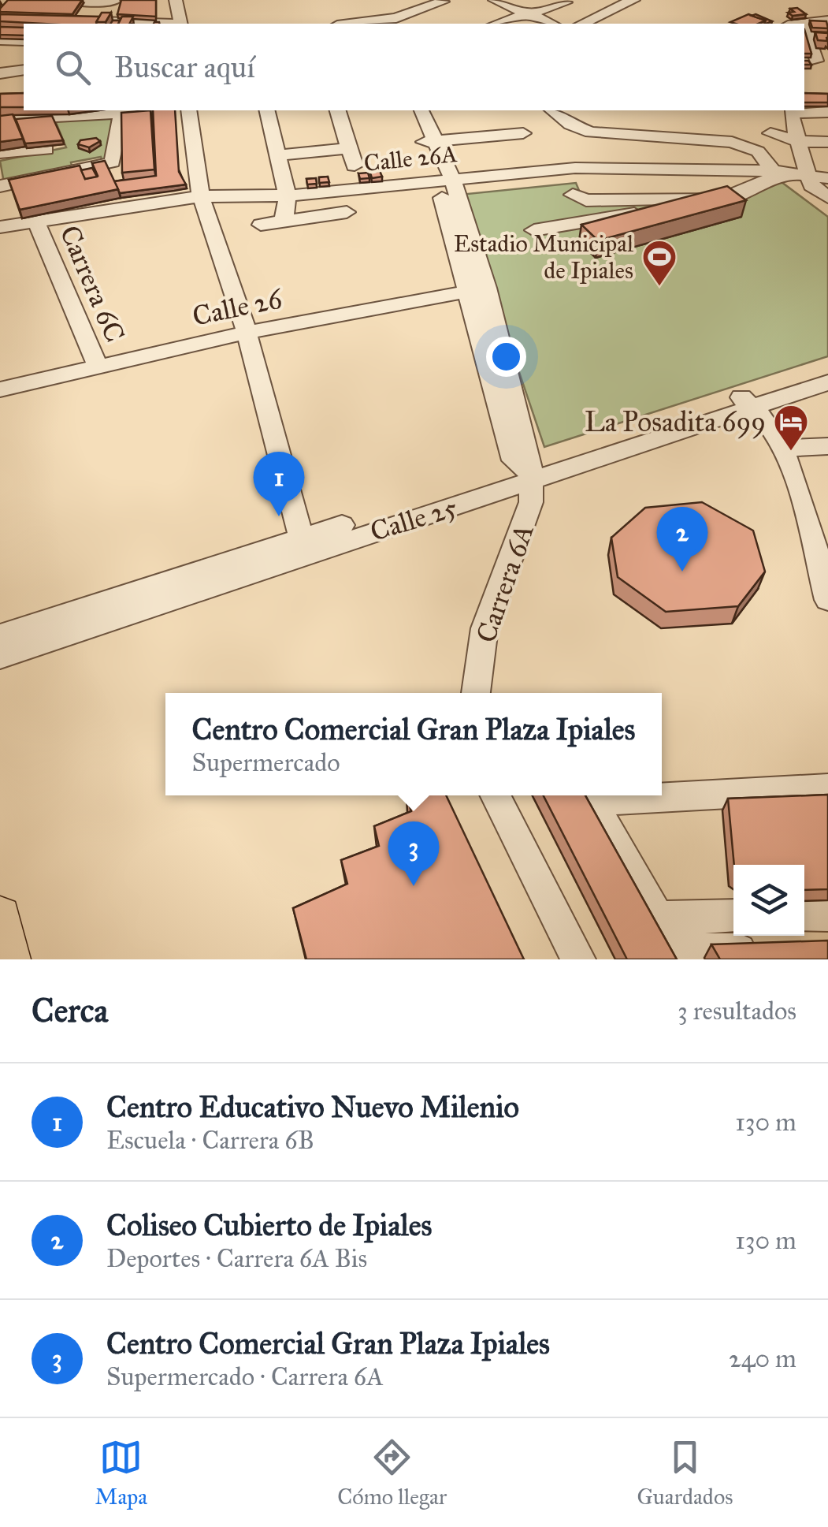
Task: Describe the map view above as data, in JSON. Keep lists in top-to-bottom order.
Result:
{
  "streets": {
    "street": [
      "Calle 26A",
      "Carrera 6C",
      "Calle 26",
      "Calle 25",
      "Carrera 6A"
    ]
  },
  "crossings": [
    ["Calle 26A", "Carrera 6C"],
    ["Carrera 6C", "Calle 26"],
    ["Calle 25", "Carrera 6A"]
  ],
  "places": {
    "sports": ["Estadio Municipal de Ipiales"],
    "hotel": ["La Posadita 699"]
  },
  "page": {
    "search": "Buscar aquí",
    "pins": ["1", "2", "3"],
    "popup": ["Centro Comercial Gran Plaza Ipiales", "Supermercado"],
    "heading": ["Cerca", "3 resultados"],
    "list": [
      {
        "mark": "1",
        "name": "Centro Educativo Nuevo Milenio",
        "note": "Escuela · Carrera 6B",
        "value": "130 m"
      },
      {
        "mark": "2",
        "name": "Coliseo Cubierto de Ipiales",
        "note": "Deportes · Carrera 6A Bis",
        "value": "130 m"
      },
      {
        "mark": "3",
        "name": "Centro Comercial Gran Plaza Ipiales",
        "note": "Supermercado · Carrera 6A",
        "value": "240 m"
      }
    ],
    "nav": ["Mapa", "Cómo llegar", "Guardados"]
  }
}
